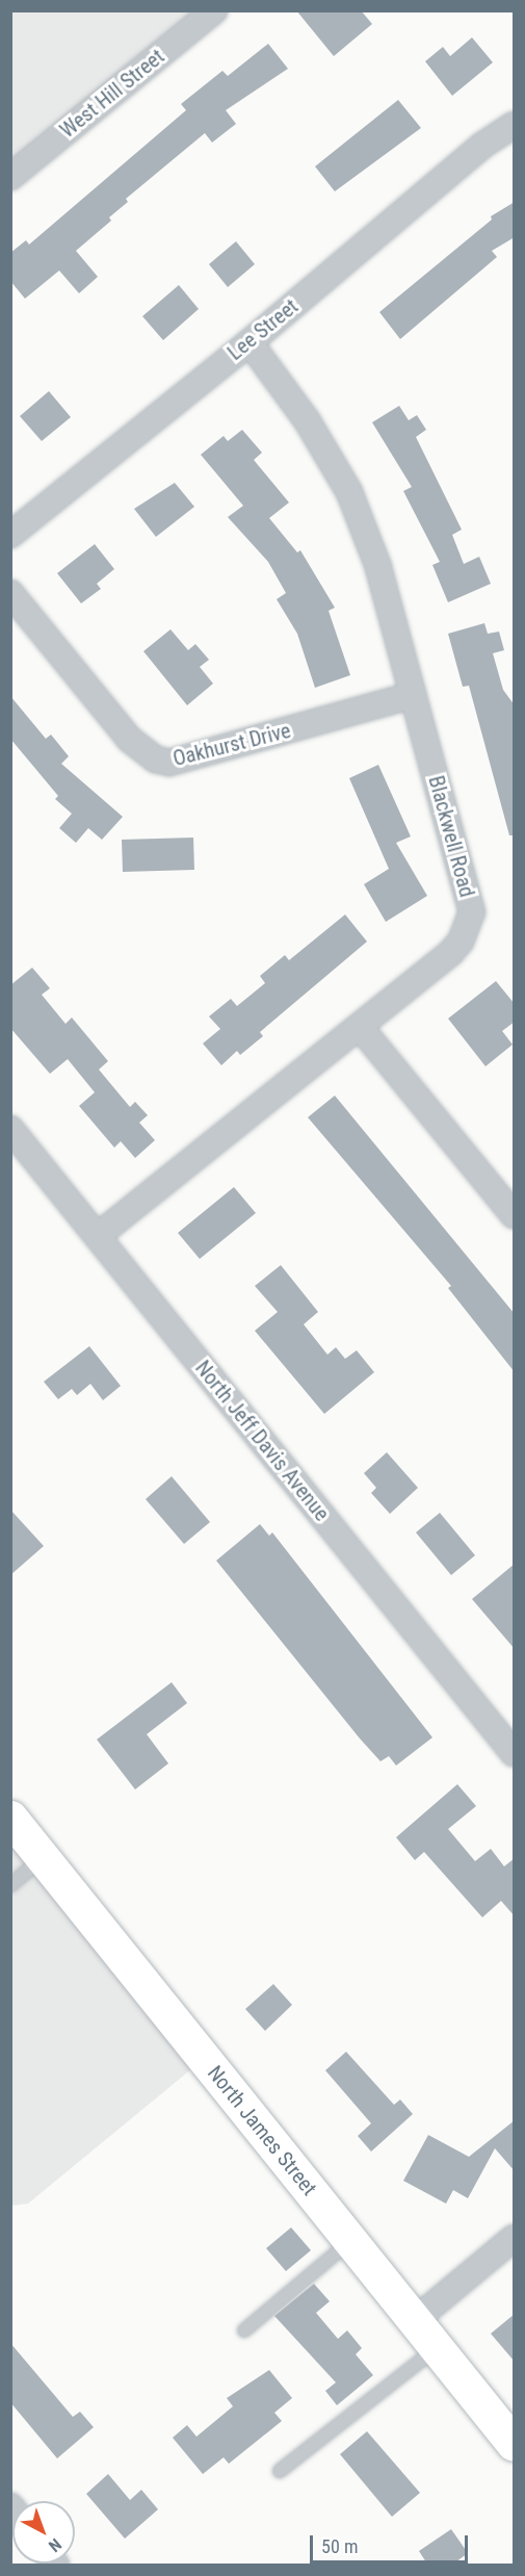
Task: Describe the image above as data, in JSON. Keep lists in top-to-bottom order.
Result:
{
  "streets": {
    "street": [
      "West Hill Street",
      "Lee Street",
      "Oakhurst Drive",
      "Blackwell Road",
      "North Jeff Davis Avenue",
      "North James Street"
    ]
  },
  "crossings": [
    ["Lee Street", "Blackwell Road"],
    ["Oakhurst Drive", "Blackwell Road"],
    ["Blackwell Road", "North Jeff Davis Avenue"]
  ],
  "scale_bar": "50 m",
  "north": "bottom right"
}
